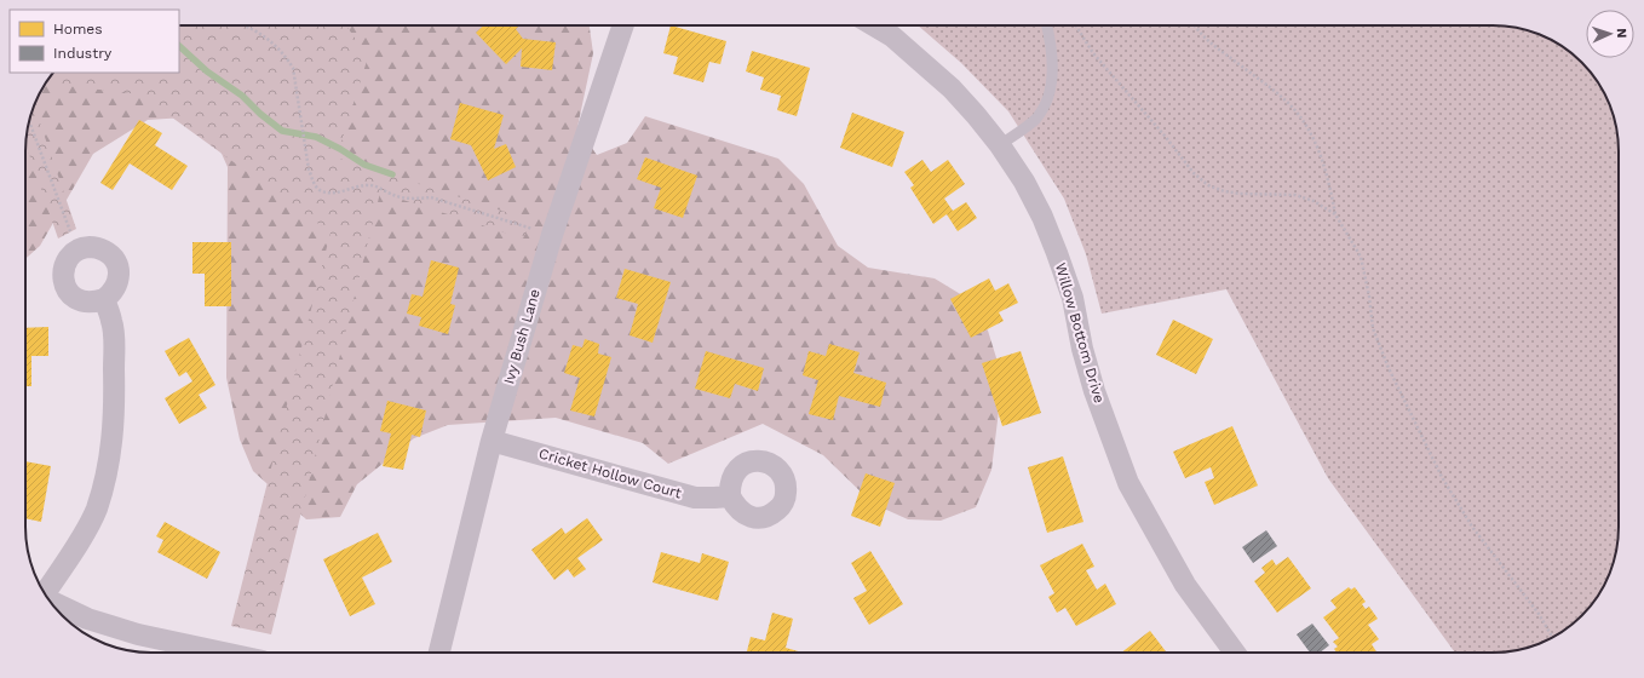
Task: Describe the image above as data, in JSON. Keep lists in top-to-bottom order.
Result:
{
  "streets": {
    "street": ["Willow Bottom Drive", "Ivy Bush Lane", "Cricket Hollow Court"]
  },
  "crossings": [
    ["Ivy Bush Lane", "Cricket Hollow Court"]
  ],
  "legend": ["Homes", "Industry"],
  "north": "right"
}
